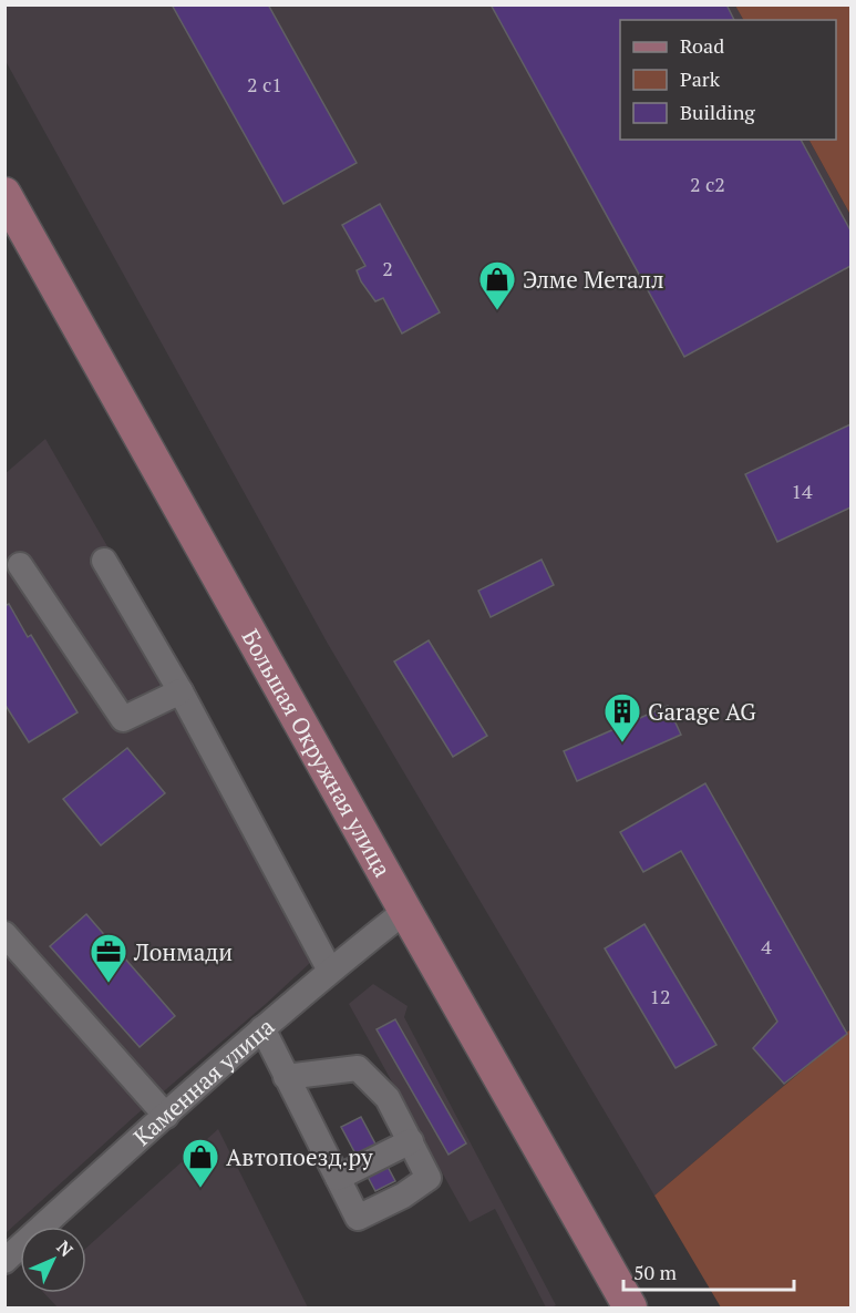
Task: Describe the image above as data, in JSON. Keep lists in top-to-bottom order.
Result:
{
  "streets": {
    "main road": ["Большая Окружная улица"],
    "street": ["Каменная улица"]
  },
  "crossings": [
    ["Большая Окружная улица", "Каменная улица"]
  ],
  "places": {
    "shop": ["Элме Металл", "Автопоезд.ру"],
    "building": ["Garage AG"],
    "office": ["Лонмади"]
  },
  "house_numbers": [
    "2 с1",
    "2 с2",
    "2",
    "14",
    "4",
    "12"
  ],
  "legend": ["Road", "Park", "Building"],
  "scale_bar": "50 m",
  "north": "top right"
}
